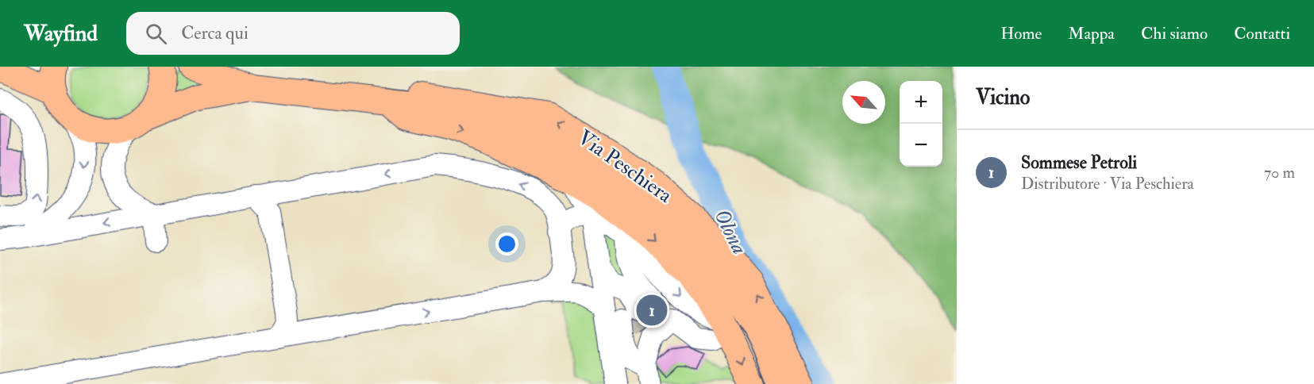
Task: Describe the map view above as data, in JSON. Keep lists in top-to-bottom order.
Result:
{
  "streets": {
    "main road": ["Via Peschiera"]
  },
  "water": ["Olona"],
  "north": "top left",
  "page": {
    "header": "Wayfind",
    "search": "Cerca qui",
    "nav": [
      "Home",
      "Mappa",
      "Chi siamo",
      "Contatti"
    ],
    "heading": "Vicino",
    "map_buttons": ["+", "−"],
    "list": [
      {
        "mark": "1",
        "name": "Sommese Petroli",
        "note": "Distributore · Via Peschiera",
        "value": "70 m"
      }
    ],
    "pins": "1"
  }
}
